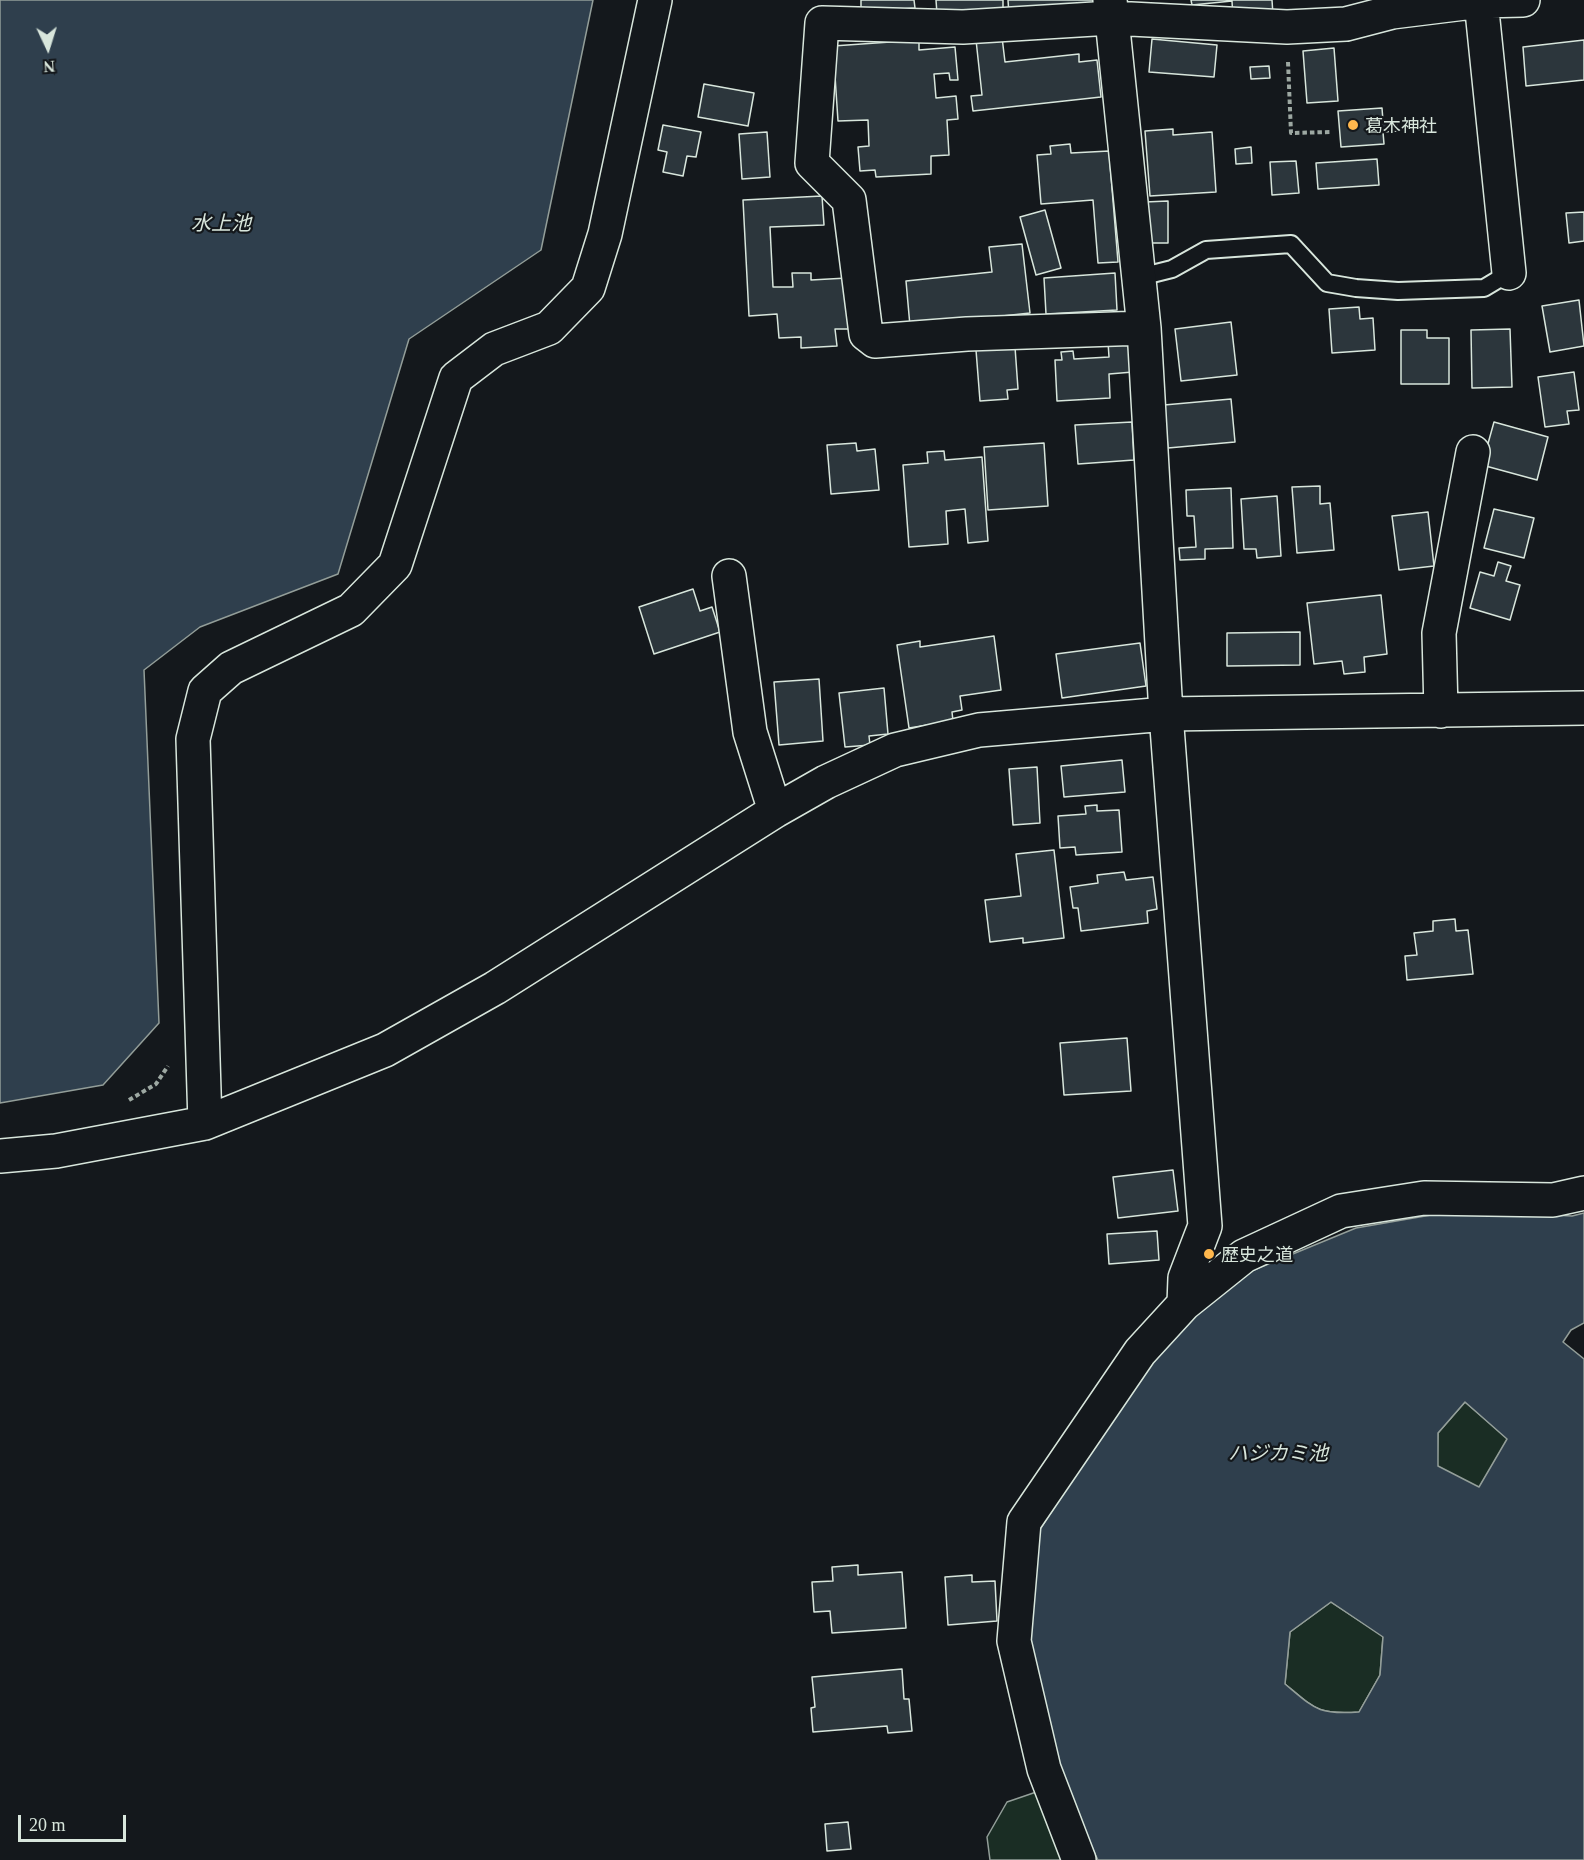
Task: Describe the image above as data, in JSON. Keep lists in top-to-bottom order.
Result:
{
  "water": ["水上池", "ハジカミ池"],
  "places": ["葛木神社", "歴史之道"],
  "scale_bar": "20 m",
  "north": "bottom"
}
